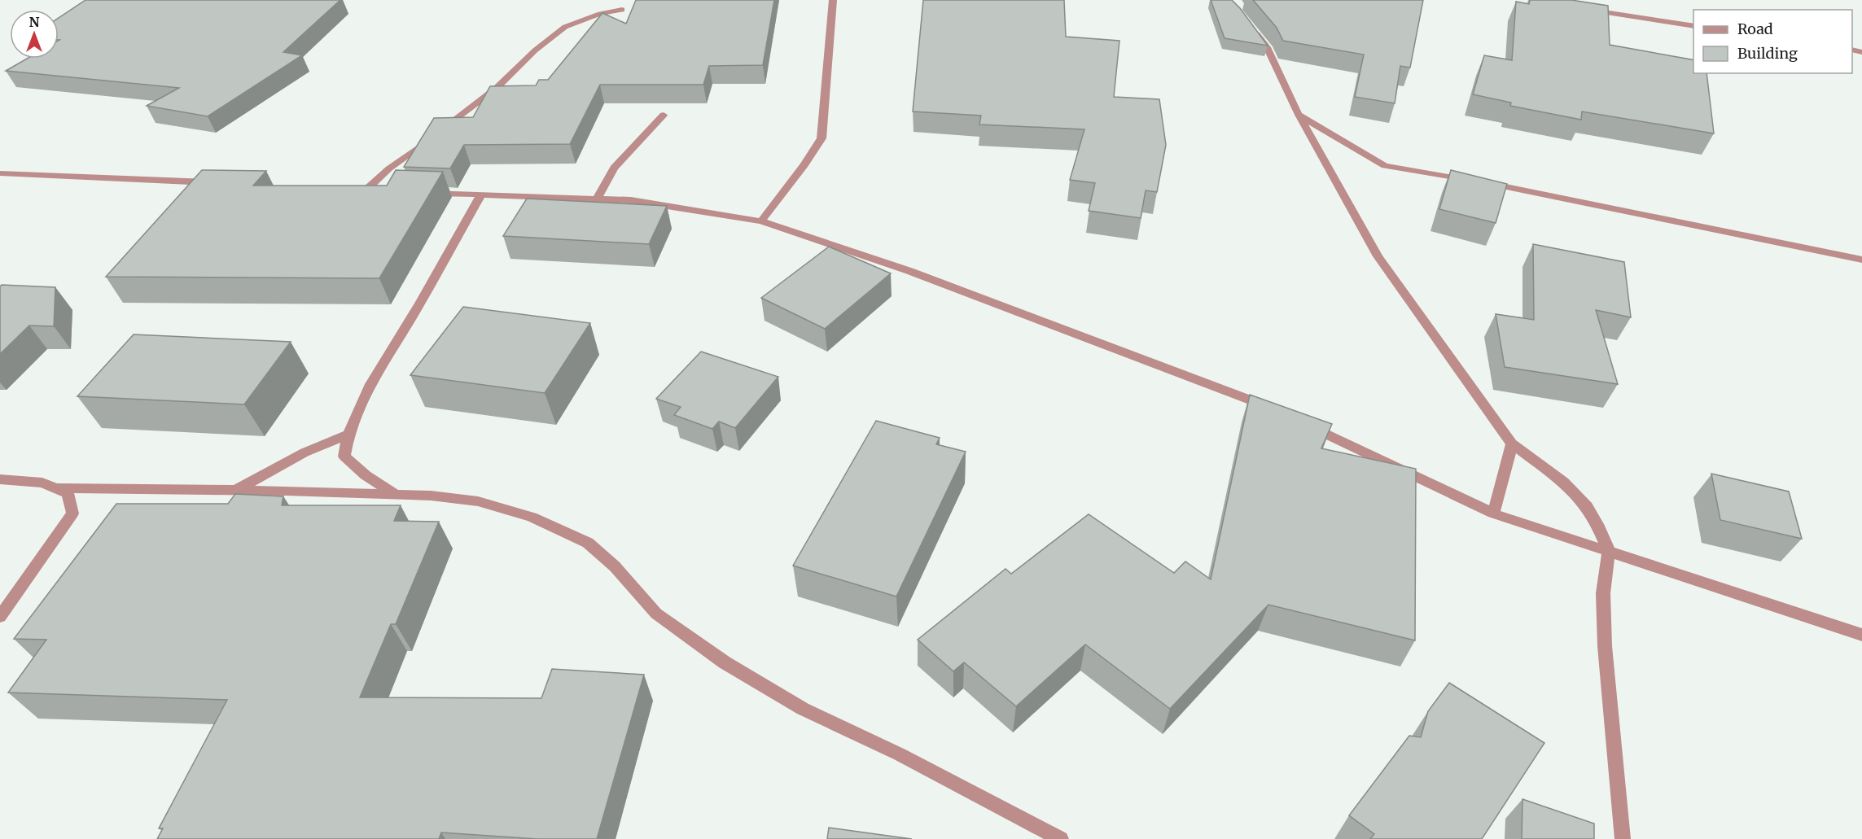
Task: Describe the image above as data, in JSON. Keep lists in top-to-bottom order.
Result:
{
  "legend": ["Road", "Building"],
  "north": "top"
}
